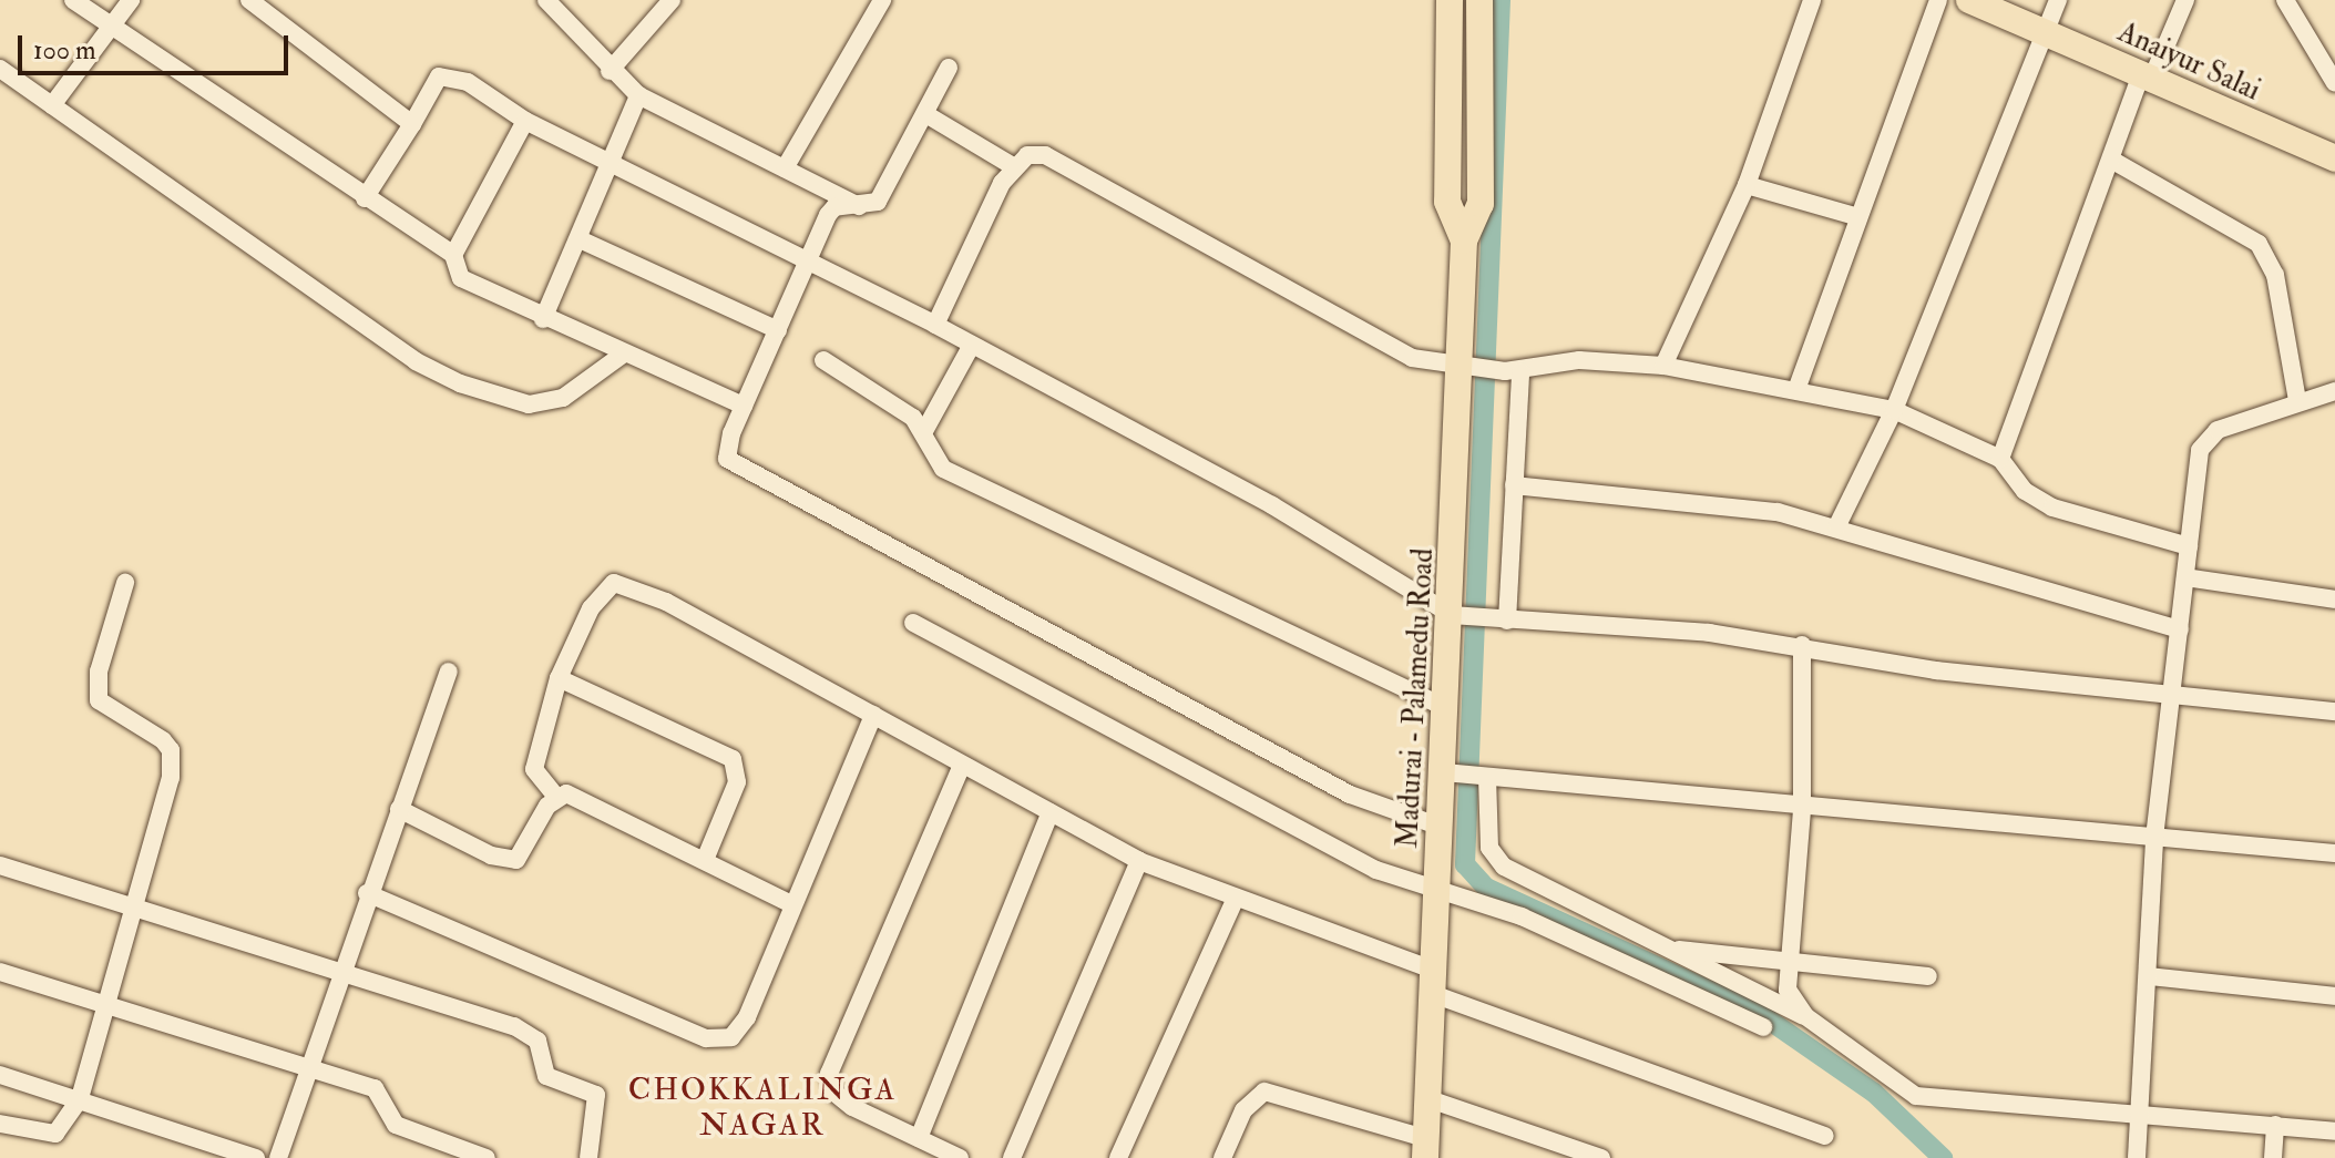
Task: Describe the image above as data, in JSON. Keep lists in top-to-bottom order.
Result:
{
  "streets": {
    "main road": ["Anaiyur Salai", "Madurai - Palamedu Road"]
  },
  "districts": ["CHOKKALINGA NAGAR"],
  "scale_bar": "100 m"
}
